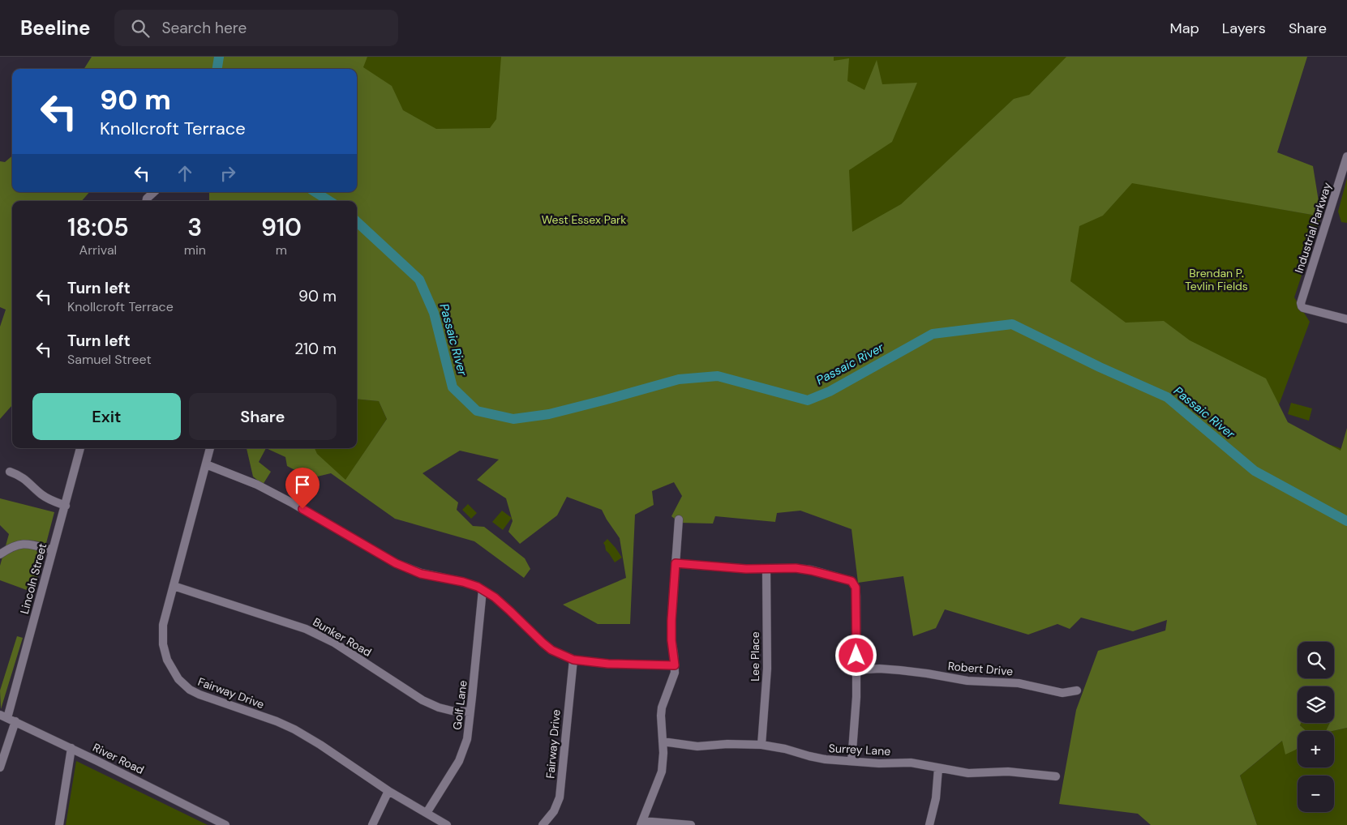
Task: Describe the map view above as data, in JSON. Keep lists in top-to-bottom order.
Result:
{
  "streets": {
    "street": [
      "Industrial Parkway",
      "Lincoln Street",
      "Bunker Road",
      "Lee Place",
      "Robert Drive",
      "Fairway Drive",
      "Golf Lane",
      "Surrey Lane",
      "River Road"
    ]
  },
  "crossings": [
    ["Lincoln Street", "River Road"],
    ["Bunker Road", "Fairway Drive"],
    ["Bunker Road", "Golf Lane"],
    ["Lee Place", "Surrey Lane"],
    ["Fairway Drive", "Golf Lane"]
  ],
  "water": ["Passaic River"],
  "parks": ["West Essex Park", "Brendan P. Tevlin Fields"],
  "page": {
    "header": "Beeline",
    "search": "Search here",
    "nav": ["Map", "Layers", "Share"],
    "turn": ["90 m", "Knollcroft Terrace"],
    "eta": [
      "18:05",
      "Arrival",
      "3",
      "min",
      "910",
      "m"
    ],
    "list": [
      {
        "name": "Turn left",
        "note": "Knollcroft Terrace",
        "value": "90 m"
      },
      {
        "name": "Turn left",
        "note": "Samuel Street",
        "value": "210 m"
      }
    ],
    "buttons": ["Exit", "Share"],
    "map_buttons": ["+", "−"]
  }
}
